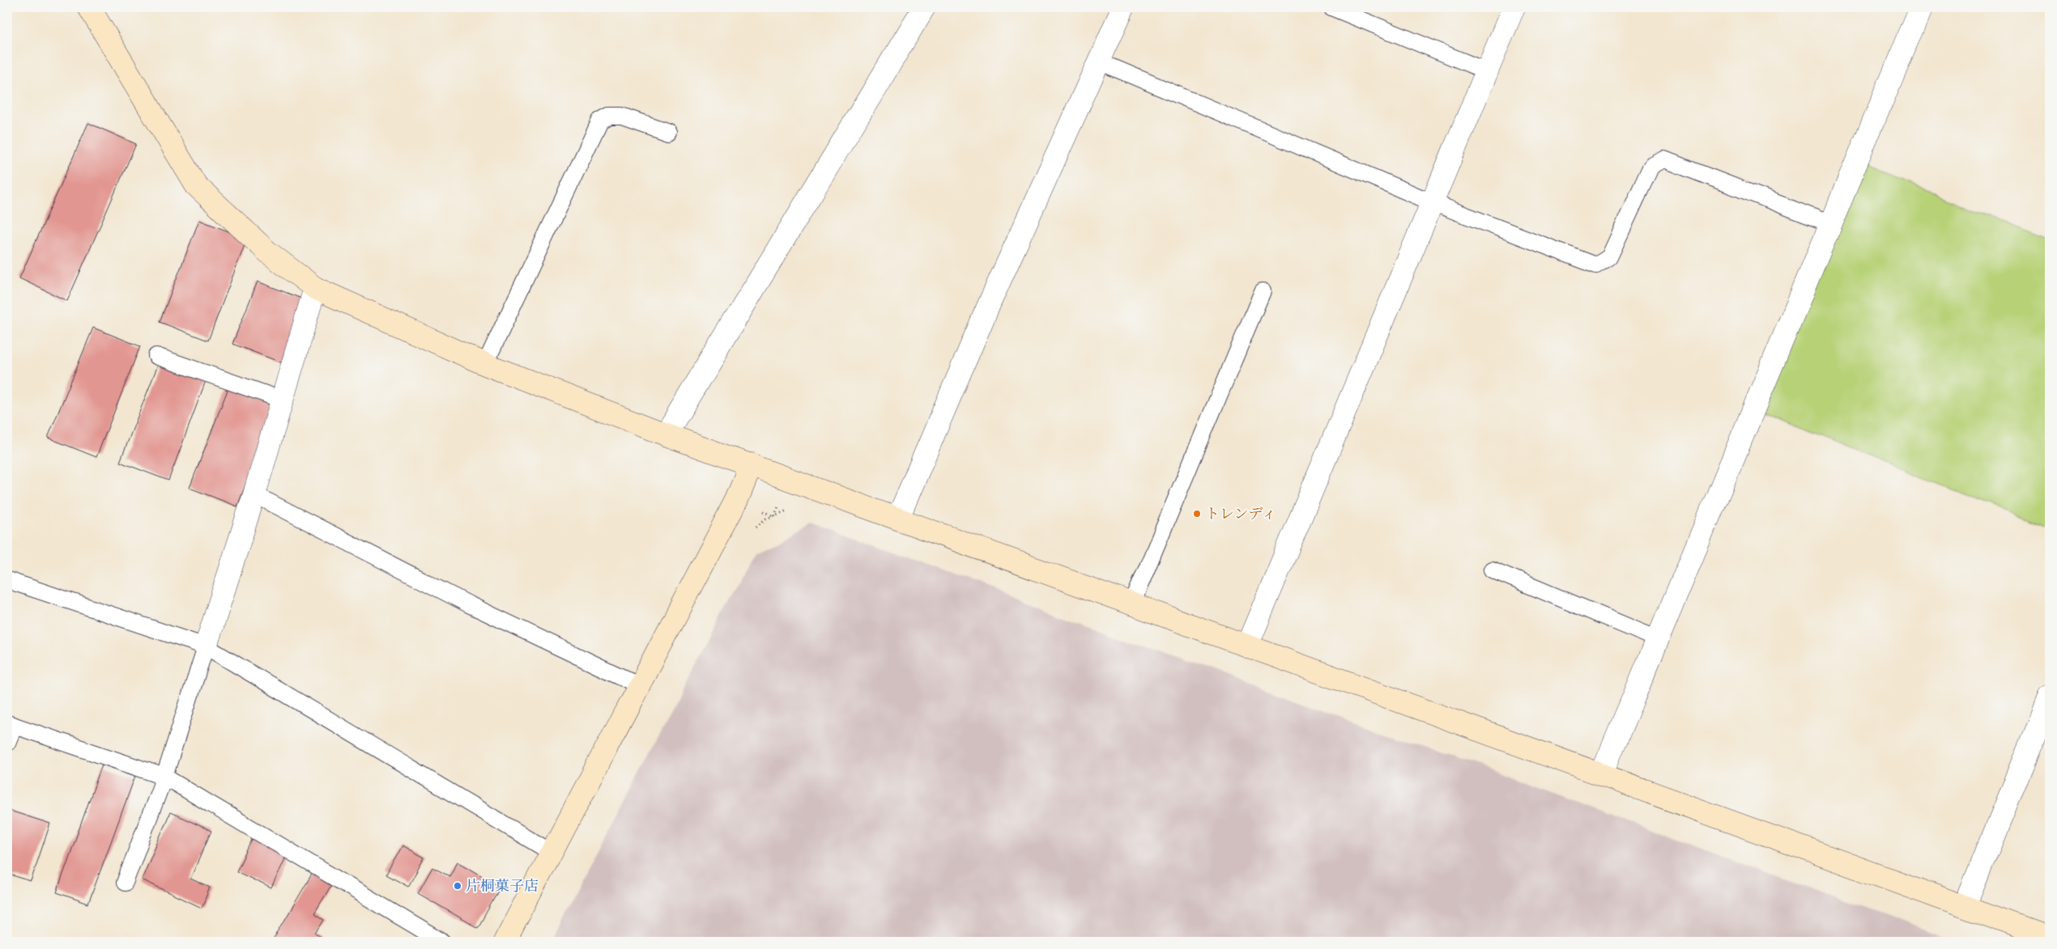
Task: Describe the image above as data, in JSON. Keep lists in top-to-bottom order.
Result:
{
  "places": ["トレンディ", "片桐菓子店"]
}
